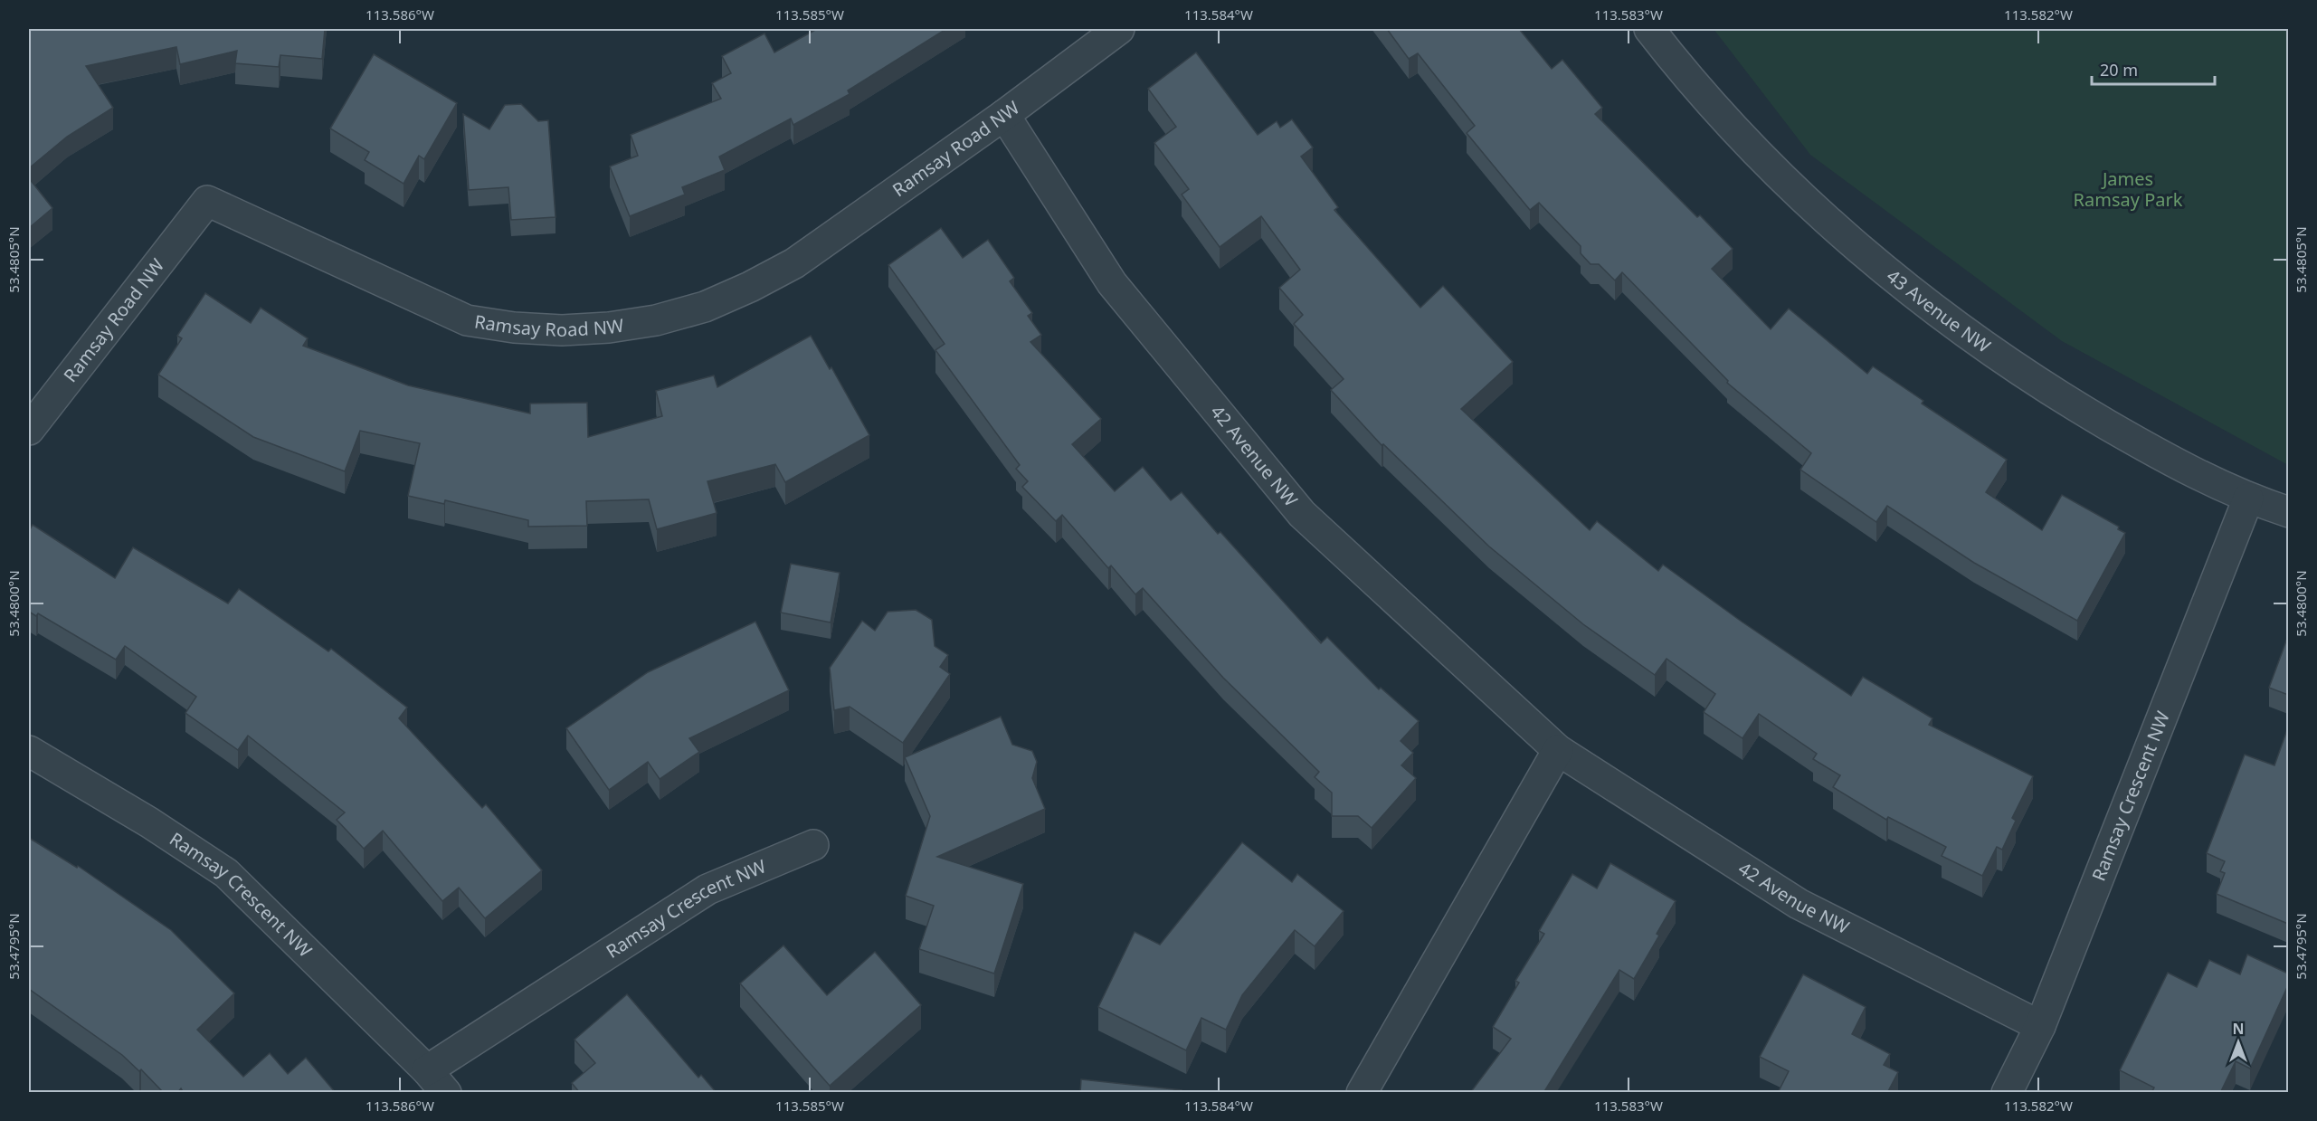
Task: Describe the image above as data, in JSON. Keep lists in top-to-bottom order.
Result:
{
  "streets": {
    "street": [
      "Ramsay Road NW",
      "43 Avenue NW",
      "42 Avenue NW",
      "Ramsay Crescent NW"
    ]
  },
  "crossings": [
    ["Ramsay Road NW", "42 Avenue NW"],
    ["43 Avenue NW", "Ramsay Crescent NW"],
    ["42 Avenue NW", "Ramsay Crescent NW"]
  ],
  "parks": ["James Ramsay Park"],
  "scale_bar": "20 m",
  "north": "top",
  "coordinates": [
    "113.586°W",
    "113.585°W",
    "113.584°W",
    "113.583°W",
    "113.582°W",
    "53.4805°N",
    "53.4800°N",
    "53.4795°N"
  ]
}
